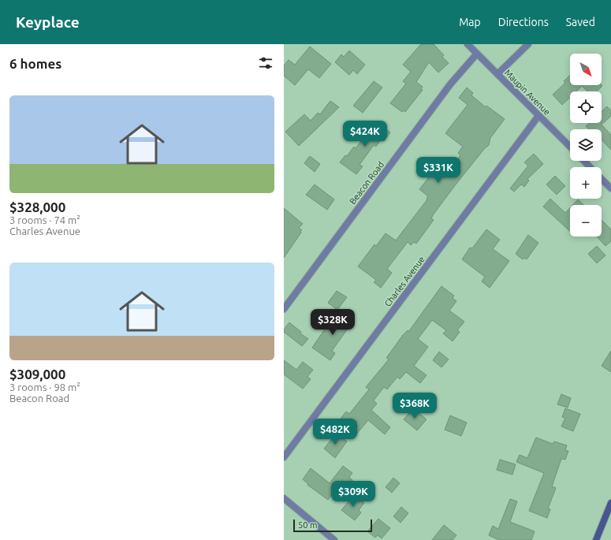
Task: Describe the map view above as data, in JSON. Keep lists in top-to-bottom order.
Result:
{
  "streets": {
    "street": ["Maupin Avenue", "Beacon Road", "Charles Avenue"]
  },
  "crossings": [
    ["Maupin Avenue", "Beacon Road"],
    ["Maupin Avenue", "Charles Avenue"]
  ],
  "scale_bar": "50 m",
  "north": "bottom right",
  "page": {
    "header": "Keyplace",
    "nav": ["Map", "Directions", "Saved"],
    "heading": "6 homes",
    "map_buttons": ["+", "−"],
    "list": [
      {
        "name": "$328,000",
        "note": "3 rooms · 74 m² · Charles Avenue"
      },
      {
        "name": "$309,000",
        "note": "3 rooms · 98 m² · Beacon Road"
      }
    ],
    "price": [
      "$424K",
      "$331K",
      "$328K",
      "$368K",
      "$482K",
      "$309K"
    ],
    "scale": "50 m"
  }
}
